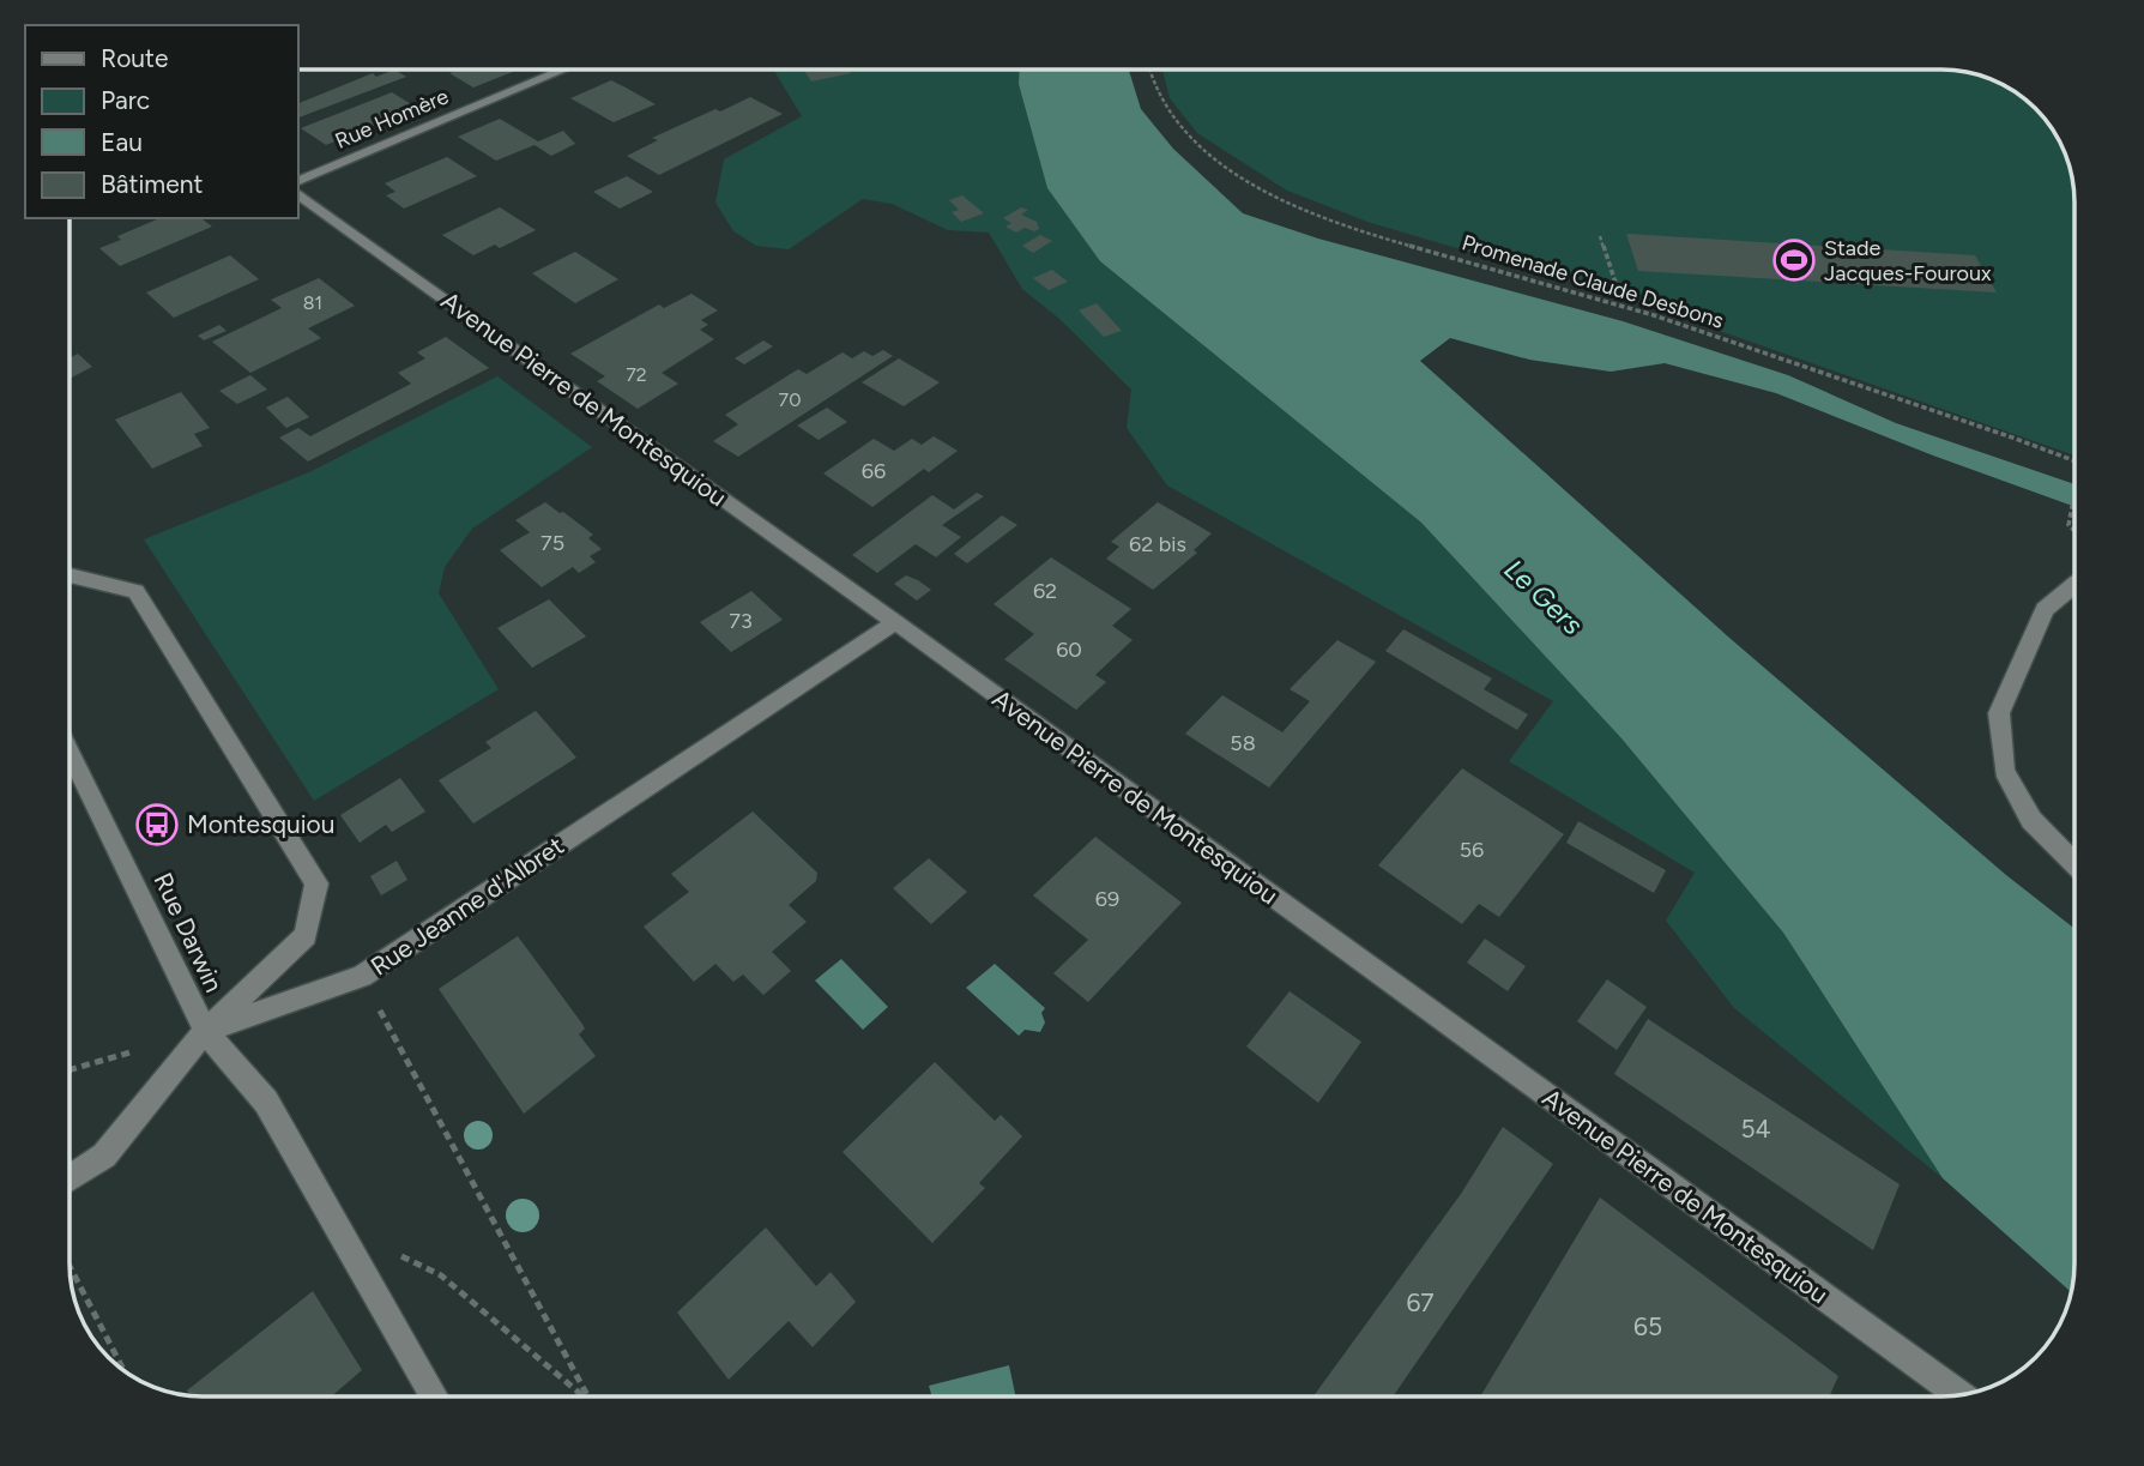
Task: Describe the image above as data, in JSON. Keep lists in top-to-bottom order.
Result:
{
  "streets": {
    "street": [
      "Rue Homère",
      "Avenue Pierre de Montesquiou",
      "Rue Jeanne d'Albret",
      "Rue Darwin"
    ],
    "path": ["Promenade Claude Desbons"]
  },
  "crossings": [
    ["Avenue Pierre de Montesquiou", "Rue Jeanne d'Albret"],
    ["Rue Jeanne d'Albret", "Rue Darwin"]
  ],
  "water": ["Le Gers"],
  "places": {
    "sports": ["Stade Jacques-Fouroux"],
    "bus stop": ["Montesquiou"]
  },
  "house_numbers": [
    "81",
    "72",
    "70",
    "66",
    "75",
    "62 bis",
    "62",
    "73",
    "60",
    "58",
    "56",
    "69",
    "54",
    "67",
    "65"
  ],
  "legend": [
    "Route",
    "Parc",
    "Eau",
    "Bâtiment"
  ]
}
